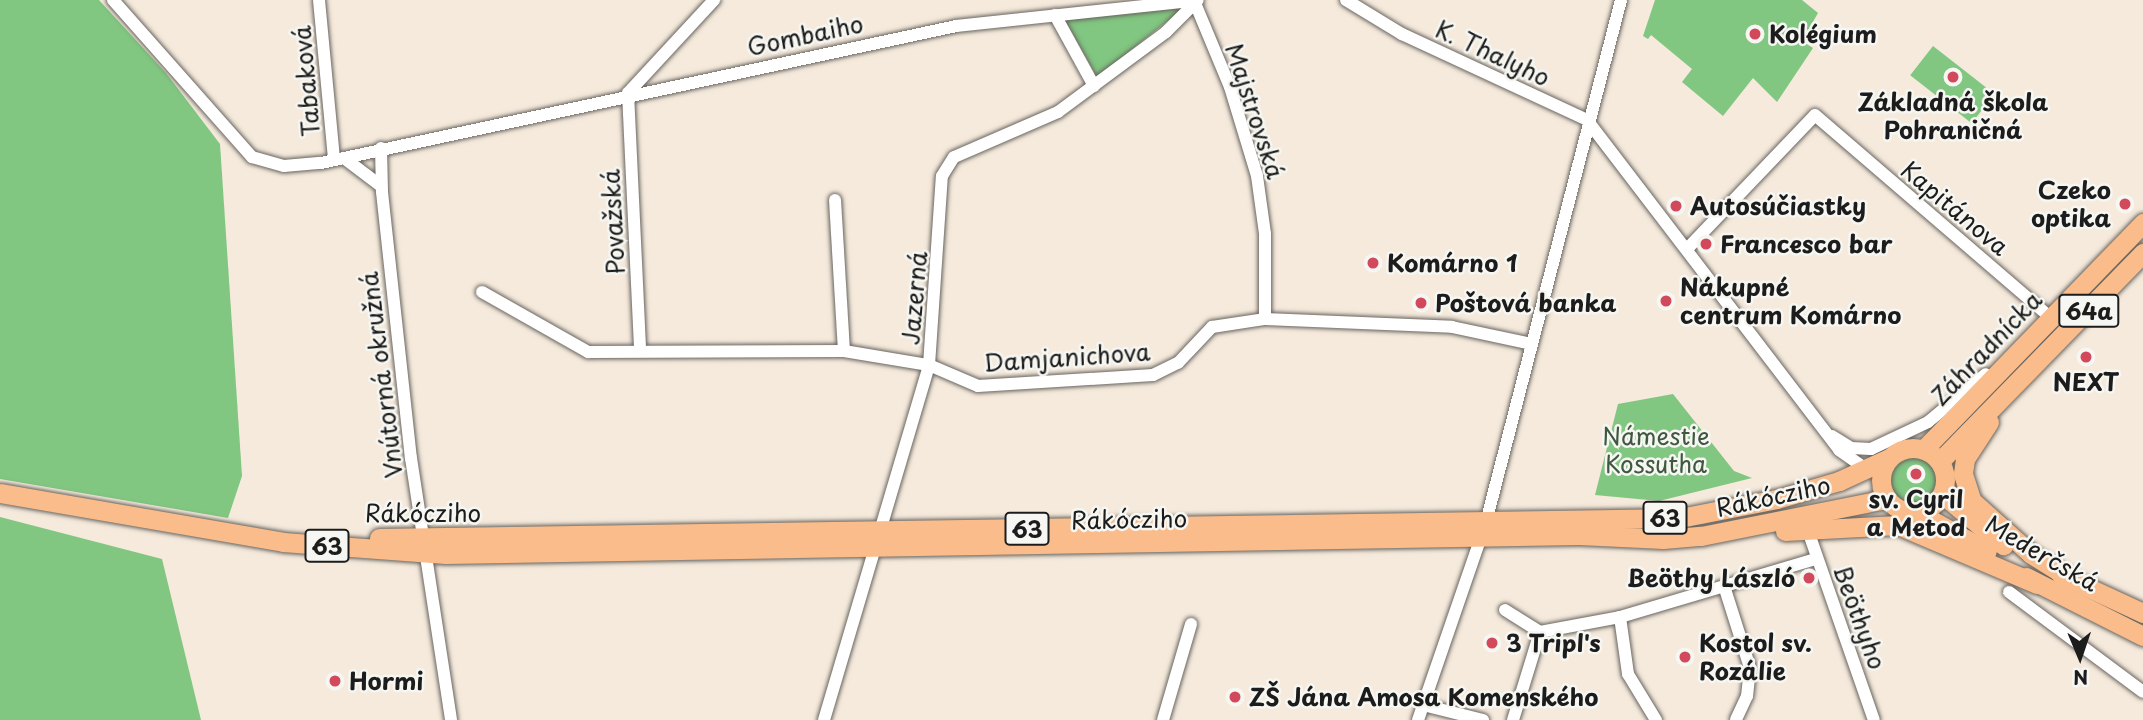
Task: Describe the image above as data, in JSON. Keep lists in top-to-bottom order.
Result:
{
  "streets": {
    "main road": [
      "64a",
      "Záhradnícka",
      "Rákócziho",
      "63",
      "Mederčská"
    ],
    "street": [
      "Gombaiho",
      "K. Thalyho",
      "Tabaková",
      "Majstrovská",
      "Kapitánova",
      "Považská",
      "Jazerná",
      "Damjanichova",
      "Vnútorná okružná",
      "Beöthyho"
    ]
  },
  "crossings": [
    ["Gombaiho", "Majstrovská"],
    ["Gombaiho", "Považská"],
    ["Gombaiho", "Jazerná"],
    ["Majstrovská", "Jazerná"],
    ["Majstrovská", "Damjanichova"],
    ["Kapitánova", "Záhradnícka"],
    ["Považská", "Damjanichova"],
    ["Jazerná", "Damjanichova"],
    ["Jazerná", "Rákócziho"],
    ["Záhradnícka", "Rákócziho"],
    ["Záhradnícka", "63"],
    ["Záhradnícka", "Mederčská"],
    ["Vnútorná okružná", "Rákócziho"],
    ["Rákócziho", "63"],
    ["Rákócziho", "Mederčská"],
    ["63", "Mederčská"],
    ["63", "Beöthyho"]
  ],
  "parks": ["Námestie Kossutha"],
  "places": [
    "Kolégium",
    "Základná škola Pohraničná",
    "Czeko optika",
    "Autosúčiastky",
    "Francesco bar",
    "Komárno 1",
    "Nákupné centrum Komárno",
    "Poštová banka",
    "NEXT",
    "sv. Cyril a Metod",
    "Beöthy László",
    "3 Tripl's",
    "Kostol sv. Rozálie",
    "Hormi",
    "ZŠ Jána Amosa Komenského"
  ],
  "north": "bottom"
}
